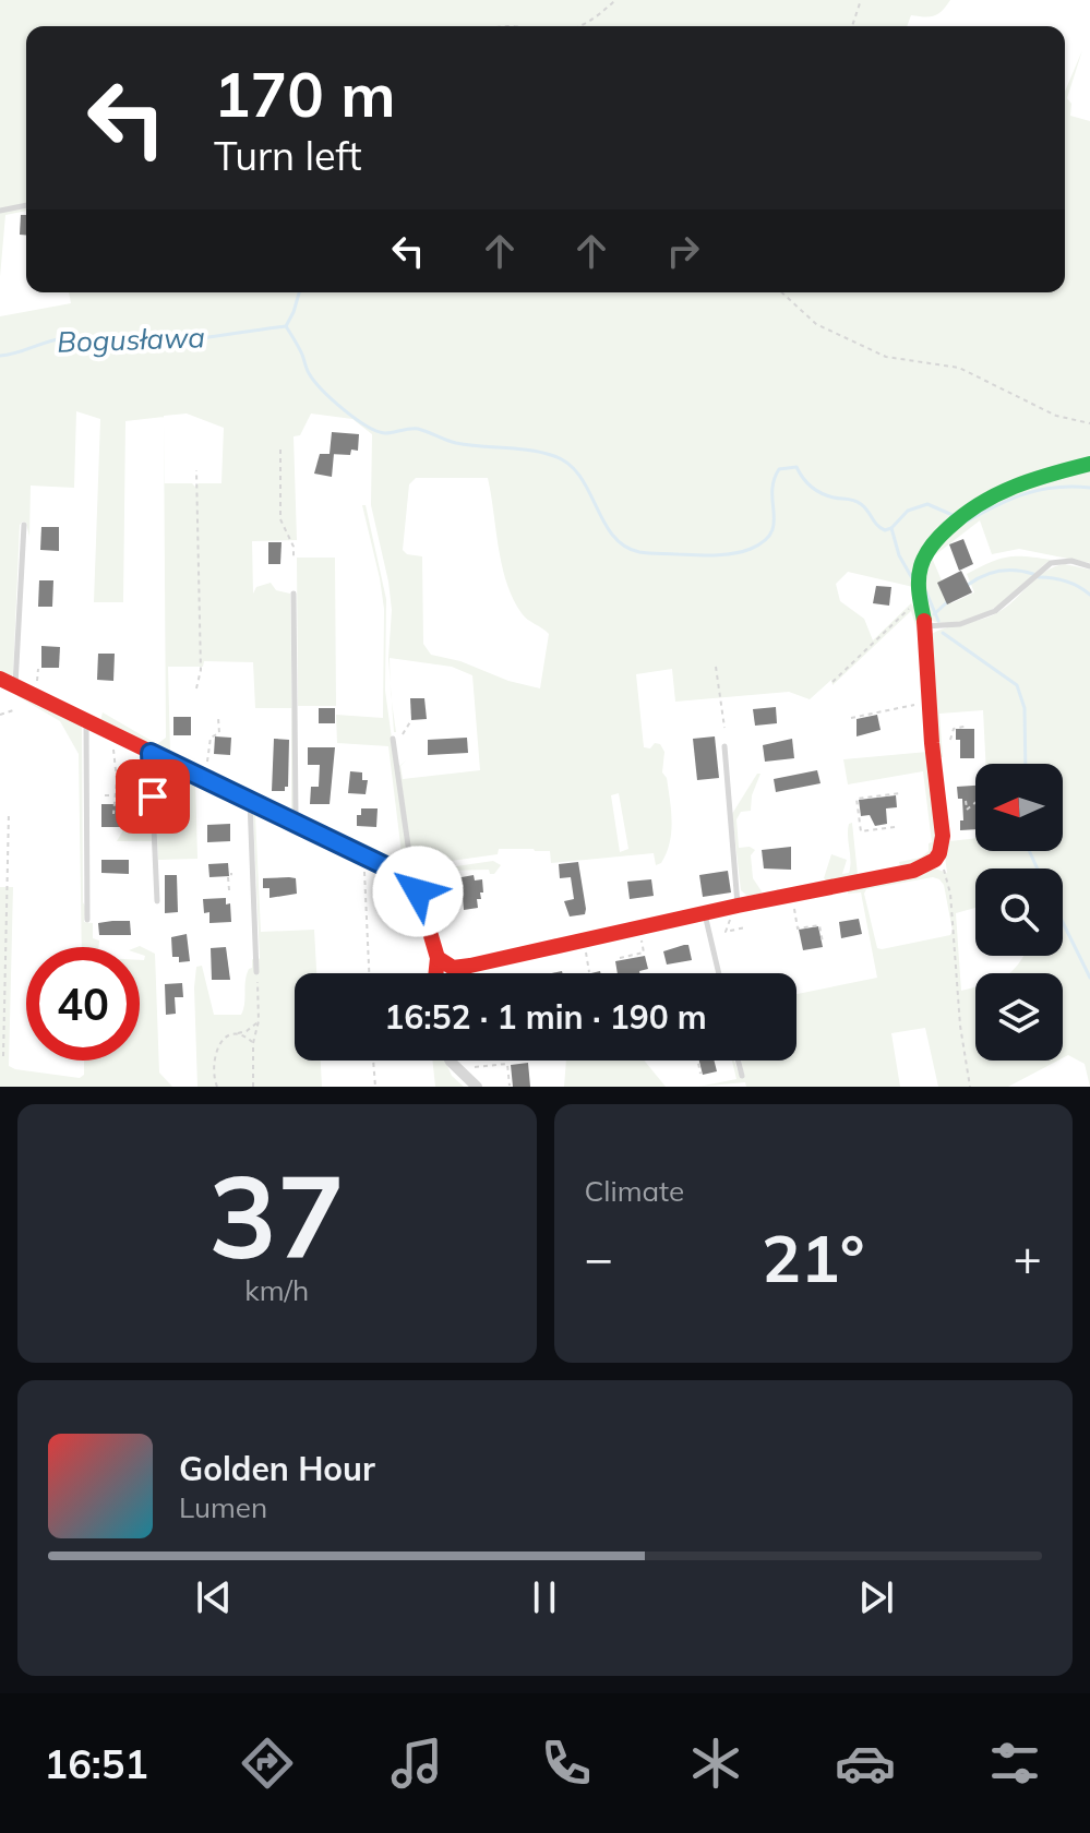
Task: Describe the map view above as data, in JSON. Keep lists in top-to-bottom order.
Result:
{
  "water": ["Bogusława"],
  "north": "left",
  "page": {
    "turn": ["170 m", "Turn left"],
    "limit": "40",
    "trip": "16:52 · 1 min · 190 m",
    "tile": [
      ["37", "km/h"],
      "Climate"
    ],
    "heat": ["−", "21°", "+"],
    "song": ["Golden Hour", "Lumen"],
    "tabs": "16:51"
  }
}
